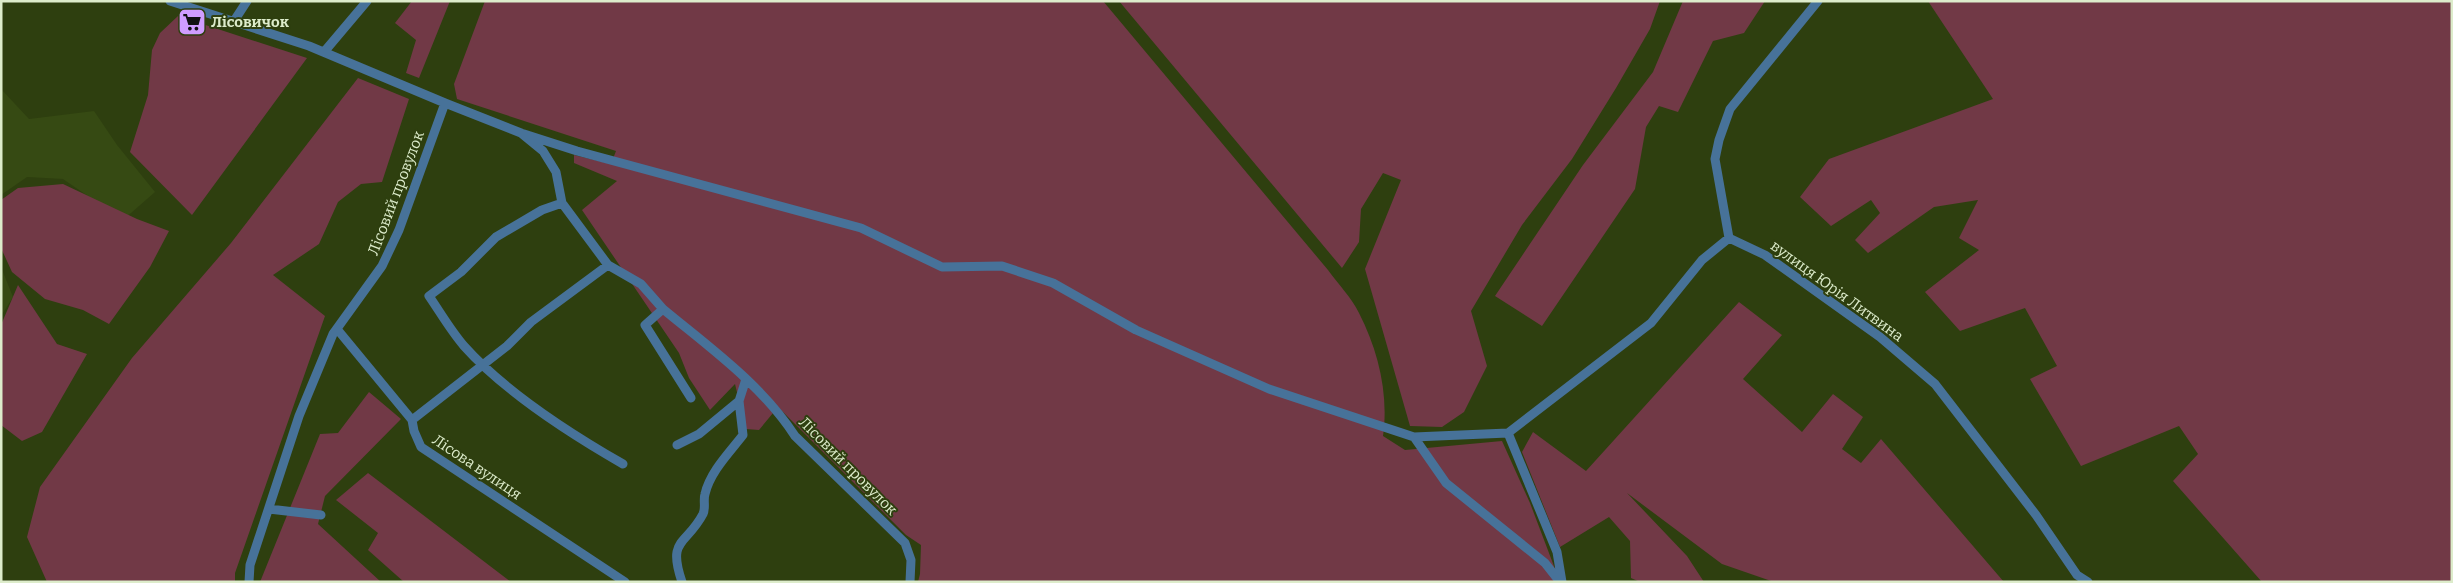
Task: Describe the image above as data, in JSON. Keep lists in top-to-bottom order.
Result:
{
  "streets": {
    "street": ["Лісовий провулок", "вулиця Юрія Литвина", "Лісова вулиця"]
  },
  "places": {
    "supermarket": ["Лісовичок"]
  }
}
